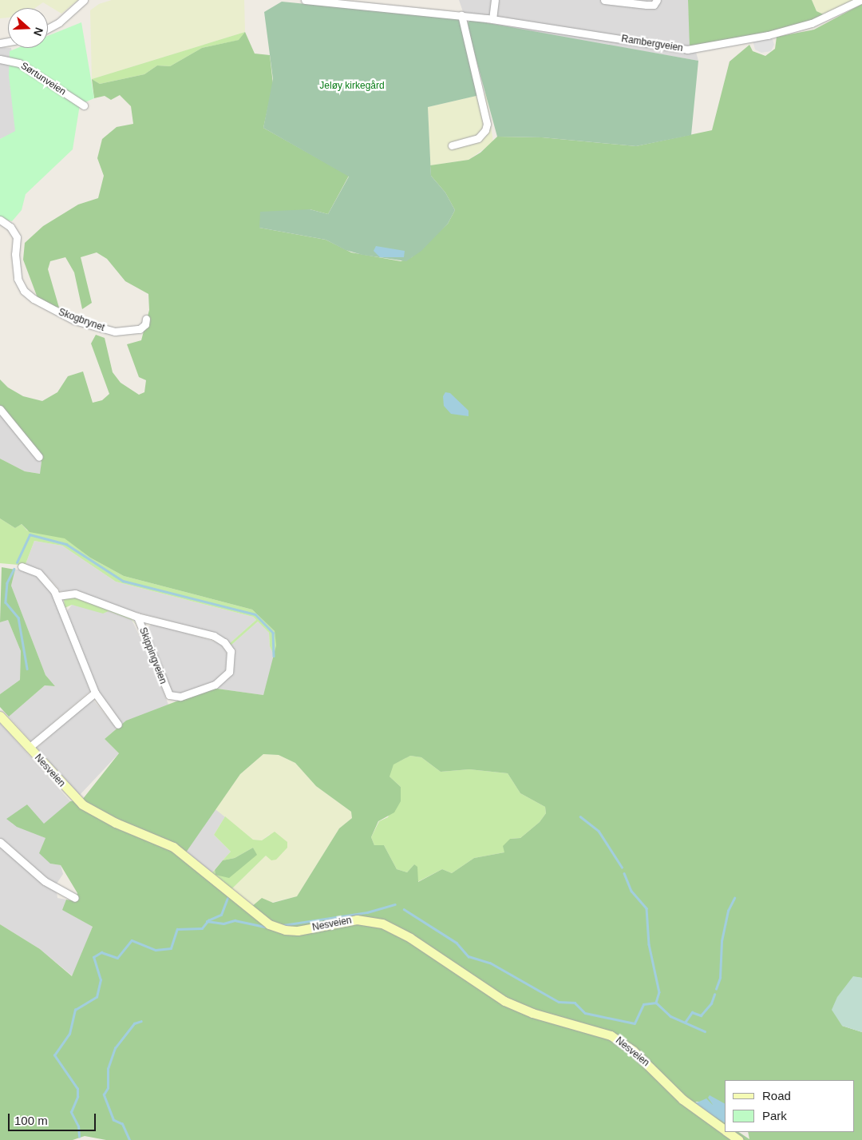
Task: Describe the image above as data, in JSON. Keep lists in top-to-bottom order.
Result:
{
  "streets": {
    "main road": ["Nesveien"],
    "street": [
      "Rambergveien",
      "Sørtunveien",
      "Skogbrynet",
      "Skippingveien"
    ]
  },
  "parks": ["Jeløy kirkegård"],
  "legend": ["Road", "Park"],
  "scale_bar": "100 m",
  "north": "right"
}
